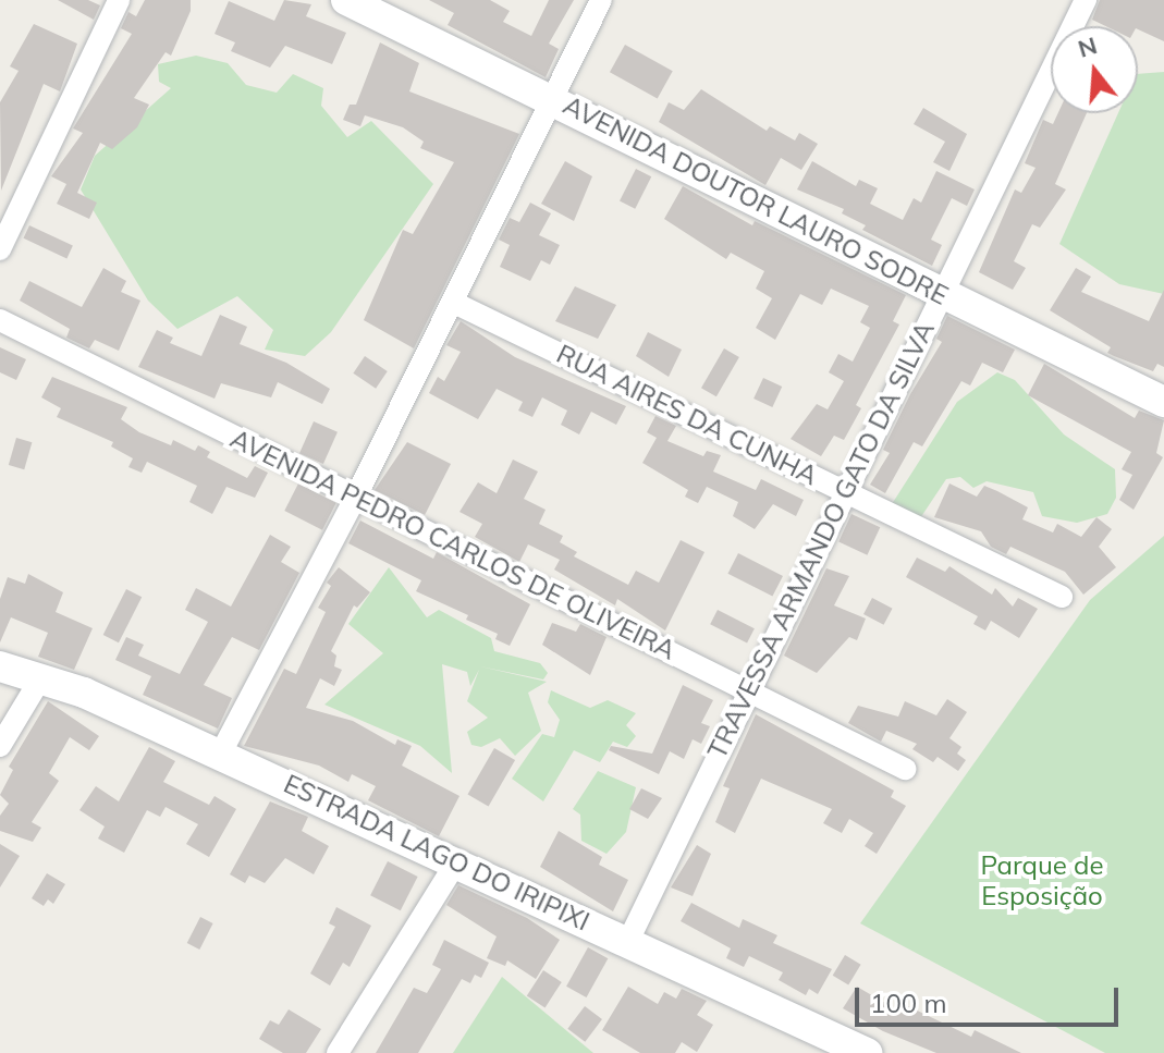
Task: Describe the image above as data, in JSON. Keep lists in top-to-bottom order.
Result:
{
  "streets": {
    "street": [
      "AVENIDA DOUTOR LAURO SODRE",
      "RUA AIRES DA CUNHA",
      "TRAVESSA ARMANDO GATO DA SILVA",
      "AVENIDA PEDRO CARLOS DE OLIVEIRA",
      "ESTRADA LAGO DO IRIPIXI"
    ]
  },
  "crossings": [
    ["AVENIDA DOUTOR LAURO SODRE", "TRAVESSA ARMANDO GATO DA SILVA"],
    ["RUA AIRES DA CUNHA", "TRAVESSA ARMANDO GATO DA SILVA"],
    ["TRAVESSA ARMANDO GATO DA SILVA", "AVENIDA PEDRO CARLOS DE OLIVEIRA"],
    ["TRAVESSA ARMANDO GATO DA SILVA", "ESTRADA LAGO DO IRIPIXI"]
  ],
  "parks": ["Parque de Esposição"],
  "scale_bar": "100 m",
  "north": "top"
}
